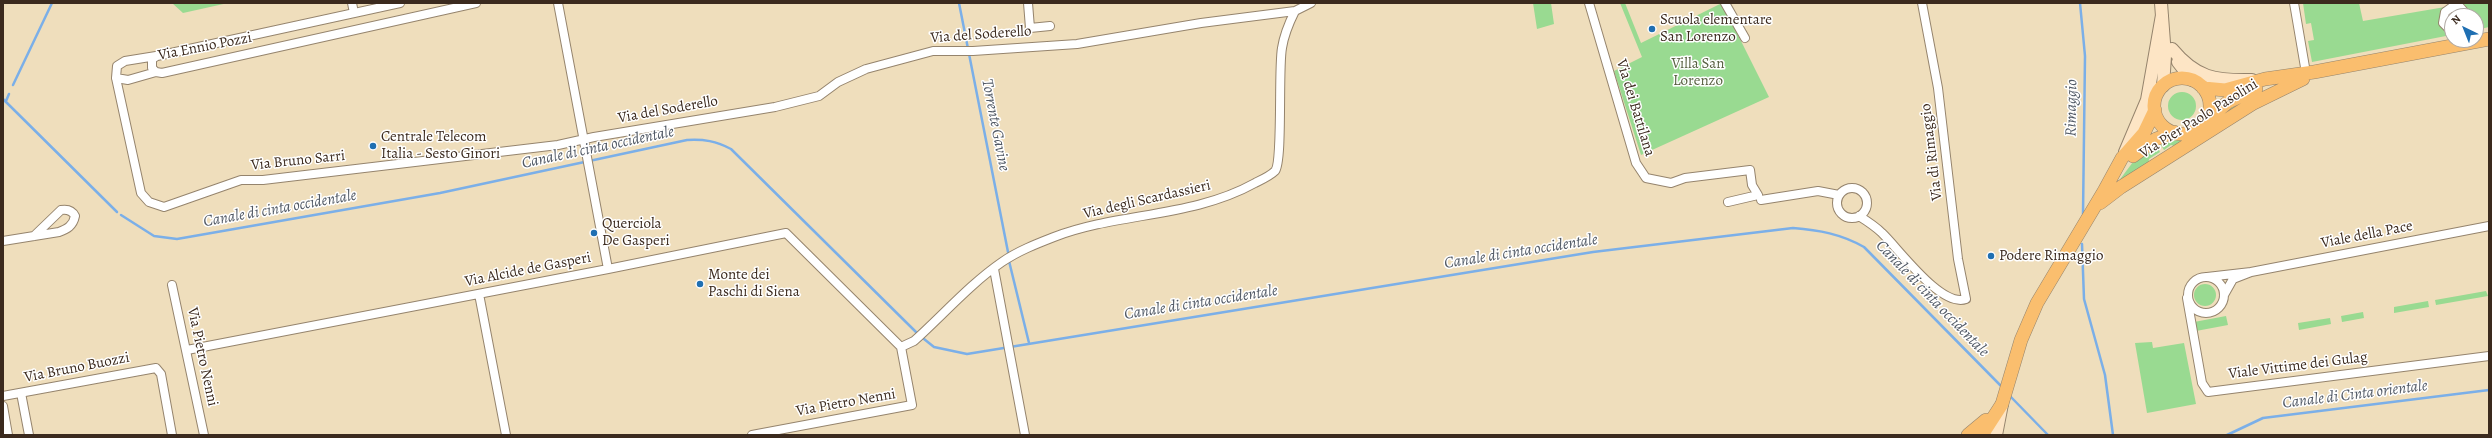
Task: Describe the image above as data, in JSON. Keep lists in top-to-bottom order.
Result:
{
  "streets": {
    "main road": ["Via Pier Paolo Pasolini"],
    "street": [
      "Via del Soderello",
      "Via Ennio Pozzi",
      "Via dei Battilana",
      "Via di Rimaggio",
      "Via Bruno Sarri",
      "Via degli Scardassieri",
      "Viale della Pace",
      "Via Alcide de Gasperi",
      "Via Pietro Nenni",
      "Viale Vittime dei Gulag",
      "Via Bruno Buozzi"
    ]
  },
  "crossings": [
    ["Via del Soderello", "Via Bruno Sarri"],
    ["Via del Soderello", "Via degli Scardassieri"],
    ["Via degli Scardassieri", "Via Alcide de Gasperi"],
    ["Via degli Scardassieri", "Via Pietro Nenni"],
    ["Viale della Pace", "Viale Vittime dei Gulag"],
    ["Via Alcide de Gasperi", "Via Pietro Nenni"]
  ],
  "water": [
    "Rimaggio",
    "Torrente Gavine",
    "Canale di cinta occidentale",
    "Canale di Cinta orientale"
  ],
  "parks": ["Villa San Lorenzo"],
  "places": [
    "Scuola elementare San Lorenzo",
    "Centrale Telecom Italia - Sesto Ginori",
    "Querciola De Gasperi",
    "Podere Rimaggio",
    "Monte dei Paschi di Siena"
  ],
  "north": "top left"
}
